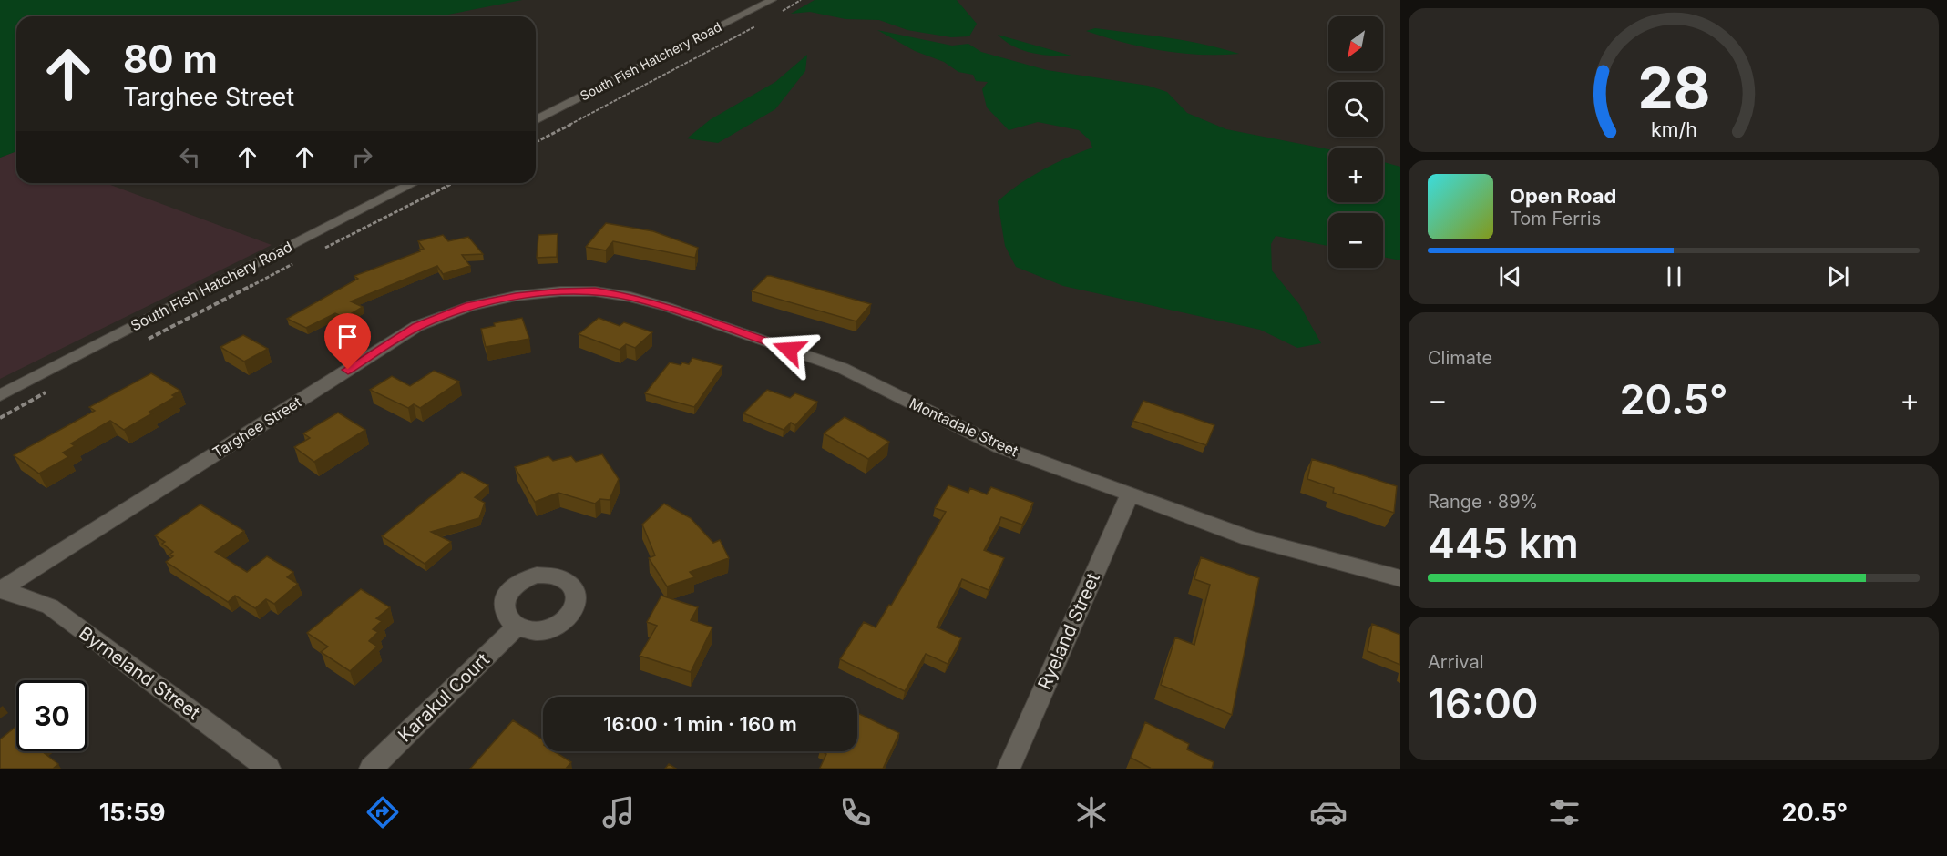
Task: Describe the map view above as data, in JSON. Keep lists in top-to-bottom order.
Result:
{
  "streets": {
    "street": [
      "South Fish Hatchery Road",
      "Targhee Street",
      "Montadale Street",
      "Ryeland Street",
      "Byrneland Street",
      "Karakul Court"
    ]
  },
  "crossings": [
    ["Targhee Street", "Montadale Street"],
    ["Targhee Street", "Byrneland Street"],
    ["Montadale Street", "Ryeland Street"]
  ],
  "north": "bottom left",
  "page": {
    "map_buttons": ["+", "−"],
    "turn": ["80 m", "Targhee Street"],
    "song": ["Open Road", "Tom Ferris"],
    "tile": [
      "Climate",
      ["Range · 89%", "445 km"],
      ["Arrival", "16:00"]
    ],
    "heat": ["−", "20.5°", "+"],
    "limit": "30",
    "trip": "16:00 · 1 min · 160 m",
    "tabs": ["15:59", "20.5°"],
    "gauge": ["28", "km/h"]
  }
}
